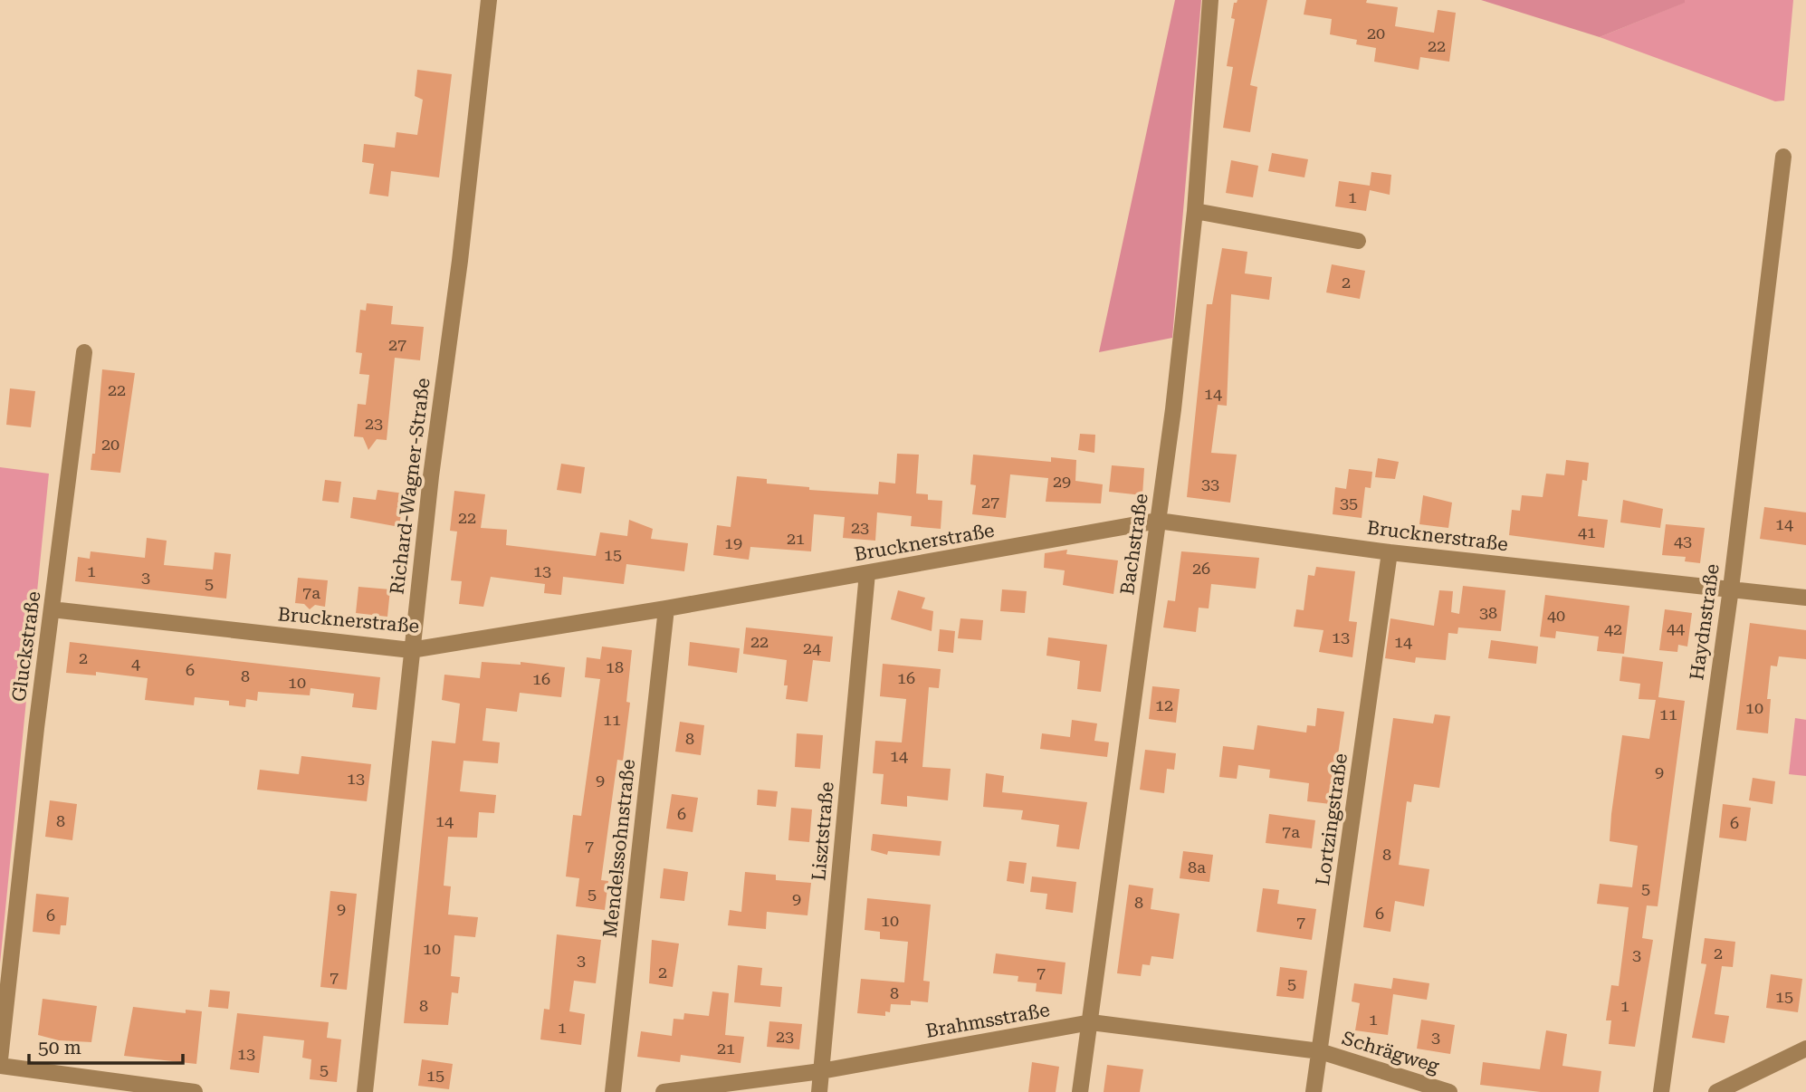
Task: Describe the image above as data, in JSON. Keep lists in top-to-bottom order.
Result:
{
  "streets": {
    "street": [
      "Richard-Wagner-Straße",
      "Brucknerstraße",
      "Bachstraße",
      "Haydnstraße",
      "Gluckstraße",
      "Lortzingstraße",
      "Lisztstraße",
      "Mendelssohnstraße",
      "Brahmsstraße",
      "Schrägweg"
    ]
  },
  "crossings": [
    ["Richard-Wagner-Straße", "Brucknerstraße"],
    ["Brucknerstraße", "Bachstraße"],
    ["Brucknerstraße", "Haydnstraße"],
    ["Brucknerstraße", "Gluckstraße"],
    ["Brucknerstraße", "Lortzingstraße"],
    ["Brucknerstraße", "Lisztstraße"],
    ["Brucknerstraße", "Mendelssohnstraße"],
    ["Bachstraße", "Brahmsstraße"],
    ["Lortzingstraße", "Brahmsstraße"],
    ["Lortzingstraße", "Schrägweg"],
    ["Lisztstraße", "Brahmsstraße"],
    ["Brahmsstraße", "Schrägweg"]
  ],
  "house_numbers": [
    "20",
    "22",
    "1",
    "2",
    "27",
    "22",
    "14",
    "23",
    "20",
    "29",
    "33",
    "27",
    "35",
    "22",
    "14",
    "23",
    "41",
    "21",
    "43",
    "19",
    "15",
    "26",
    "1",
    "13",
    "3",
    "5",
    "7a",
    "38",
    "40",
    "44",
    "42",
    "13",
    "22",
    "14",
    "24",
    "2",
    "4",
    "18",
    "6",
    "8",
    "16",
    "16",
    "10",
    "12",
    "10",
    "11",
    "11",
    "8",
    "14",
    "9",
    "13",
    "9",
    "6",
    "8",
    "14",
    "6",
    "7a",
    "7",
    "8",
    "8a",
    "5",
    "5",
    "9",
    "8",
    "9",
    "6",
    "6",
    "10",
    "7",
    "10",
    "2",
    "3",
    "3",
    "2",
    "7",
    "7",
    "5",
    "8",
    "15",
    "8",
    "1",
    "1",
    "1",
    "23",
    "3",
    "21",
    "13",
    "5",
    "15"
  ],
  "scale_bar": "50 m"
}
